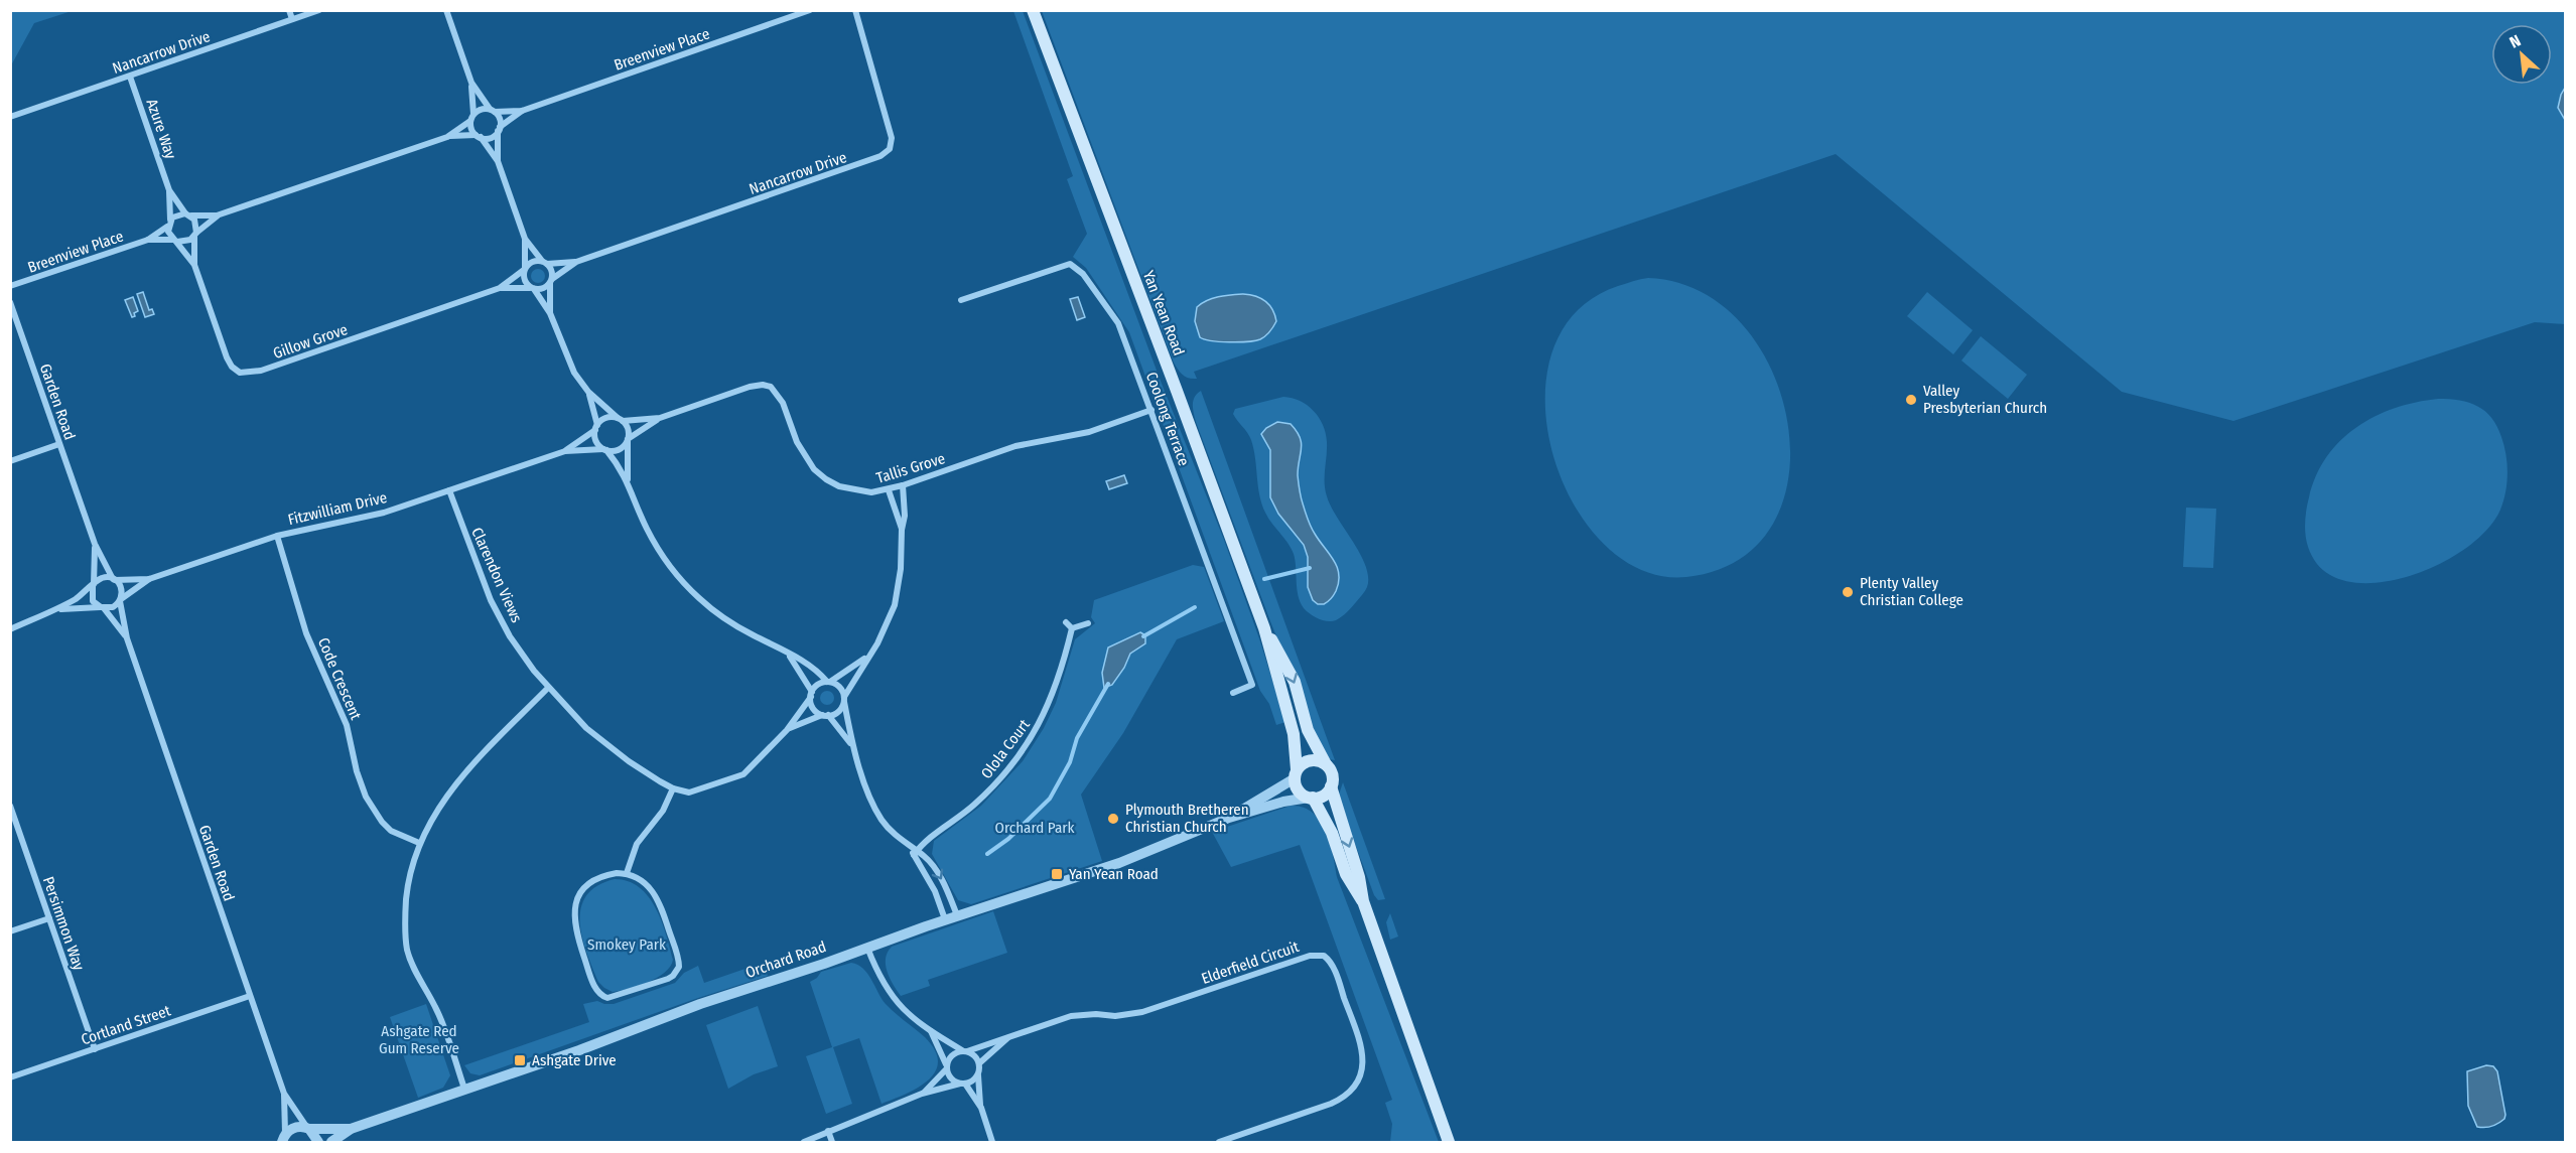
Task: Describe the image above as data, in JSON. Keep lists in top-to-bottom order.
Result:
{
  "streets": {
    "main road": ["Yan Yean Road"],
    "street": [
      "Breenview Place",
      "Nancarrow Drive",
      "Azure Way",
      "Gillow Grove",
      "Garden Road",
      "Coolong Terrace",
      "Tallis Grove",
      "Fitzwilliam Drive",
      "Clarendon Views",
      "Code Crescent",
      "Olola Court",
      "Persimmon Way",
      "Orchard Road",
      "Elderfield Circuit",
      "Cortland Street"
    ]
  },
  "crossings": [
    ["Breenview Place", "Azure Way"],
    ["Breenview Place", "Gillow Grove"],
    ["Nancarrow Drive", "Azure Way"],
    ["Nancarrow Drive", "Gillow Grove"],
    ["Azure Way", "Gillow Grove"],
    ["Yan Yean Road", "Orchard Road"],
    ["Garden Road", "Fitzwilliam Drive"],
    ["Garden Road", "Orchard Road"],
    ["Garden Road", "Cortland Street"],
    ["Coolong Terrace", "Tallis Grove"],
    ["Tallis Grove", "Fitzwilliam Drive"],
    ["Fitzwilliam Drive", "Clarendon Views"],
    ["Fitzwilliam Drive", "Code Crescent"],
    ["Persimmon Way", "Cortland Street"]
  ],
  "parks": ["Orchard Park", "Smokey Park", "Ashgate Red Gum Reserve"],
  "places": {
    "other": ["Valley Presbyterian Church", "Plenty Valley Christian College", "Plymouth Bretheren Christian Church"],
    "transit": ["Yan Yean Road", "Ashgate Drive"]
  },
  "north": "top left"
}
